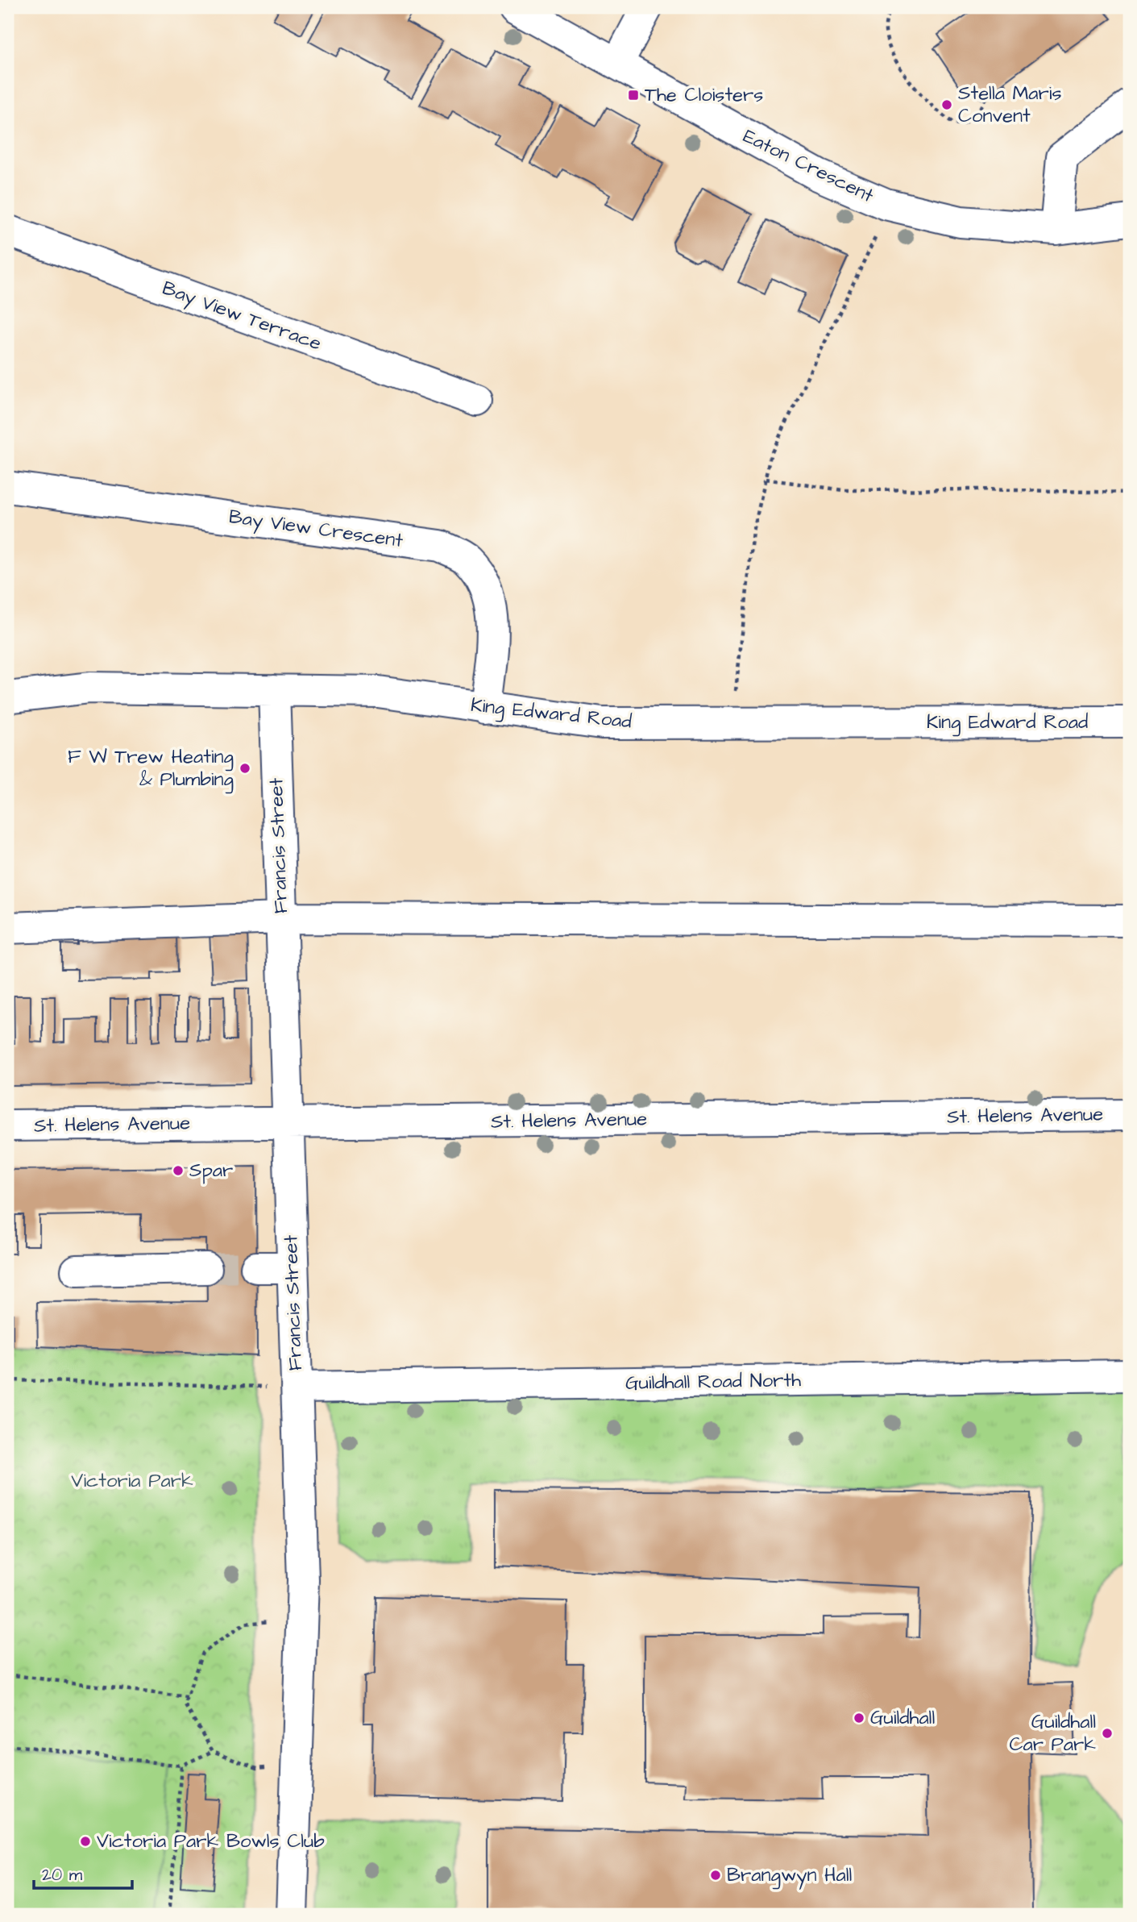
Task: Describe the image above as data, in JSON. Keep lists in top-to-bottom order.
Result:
{
  "streets": {
    "street": [
      "Eaton Crescent",
      "Bay View Terrace",
      "Bay View Crescent",
      "King Edward Road",
      "Francis Street",
      "St. Helens Avenue",
      "Guildhall Road North"
    ]
  },
  "crossings": [
    ["Bay View Crescent", "King Edward Road"],
    ["King Edward Road", "Francis Street"],
    ["Francis Street", "St. Helens Avenue"],
    ["Francis Street", "Guildhall Road North"]
  ],
  "parks": ["Victoria Park"],
  "places": {
    "transit": ["The Cloisters"],
    "other": [
      "Stella Maris Convent",
      "F W Trew Heating & Plumbing",
      "Spar",
      "Guildhall",
      "Guildhall Car Park",
      "Victoria Park Bowls Club",
      "Brangwyn Hall"
    ]
  },
  "scale_bar": "20 m"
}
